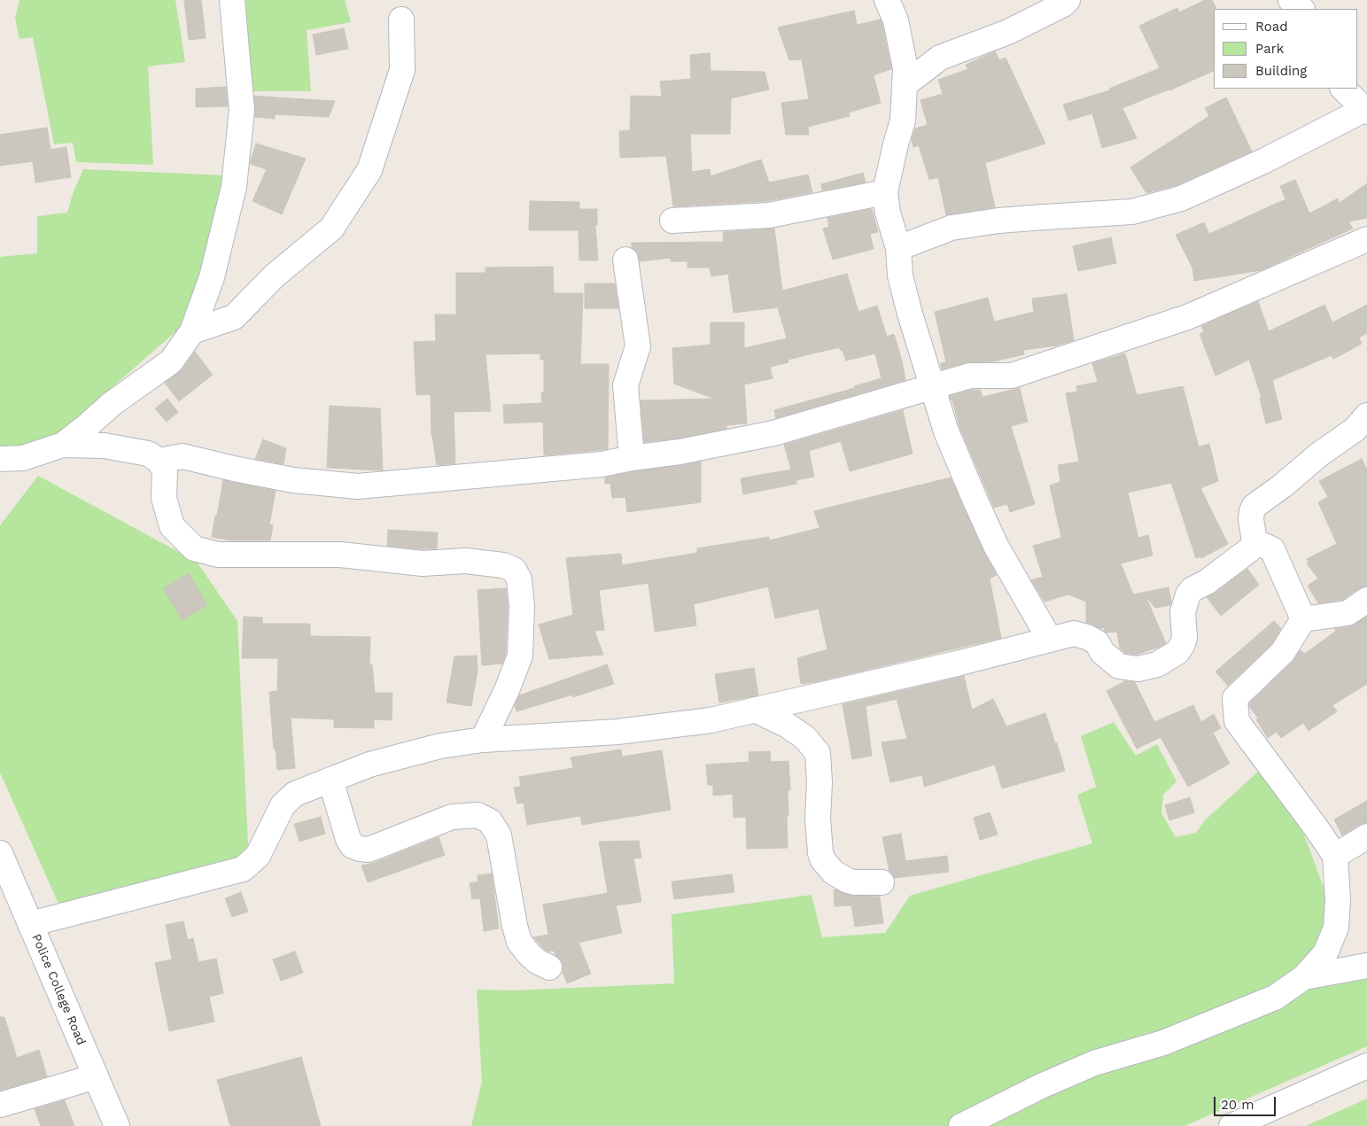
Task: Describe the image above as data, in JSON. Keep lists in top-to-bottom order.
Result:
{
  "streets": {
    "street": ["Police College Road"]
  },
  "legend": ["Road", "Park", "Building"],
  "scale_bar": "20 m"
}
